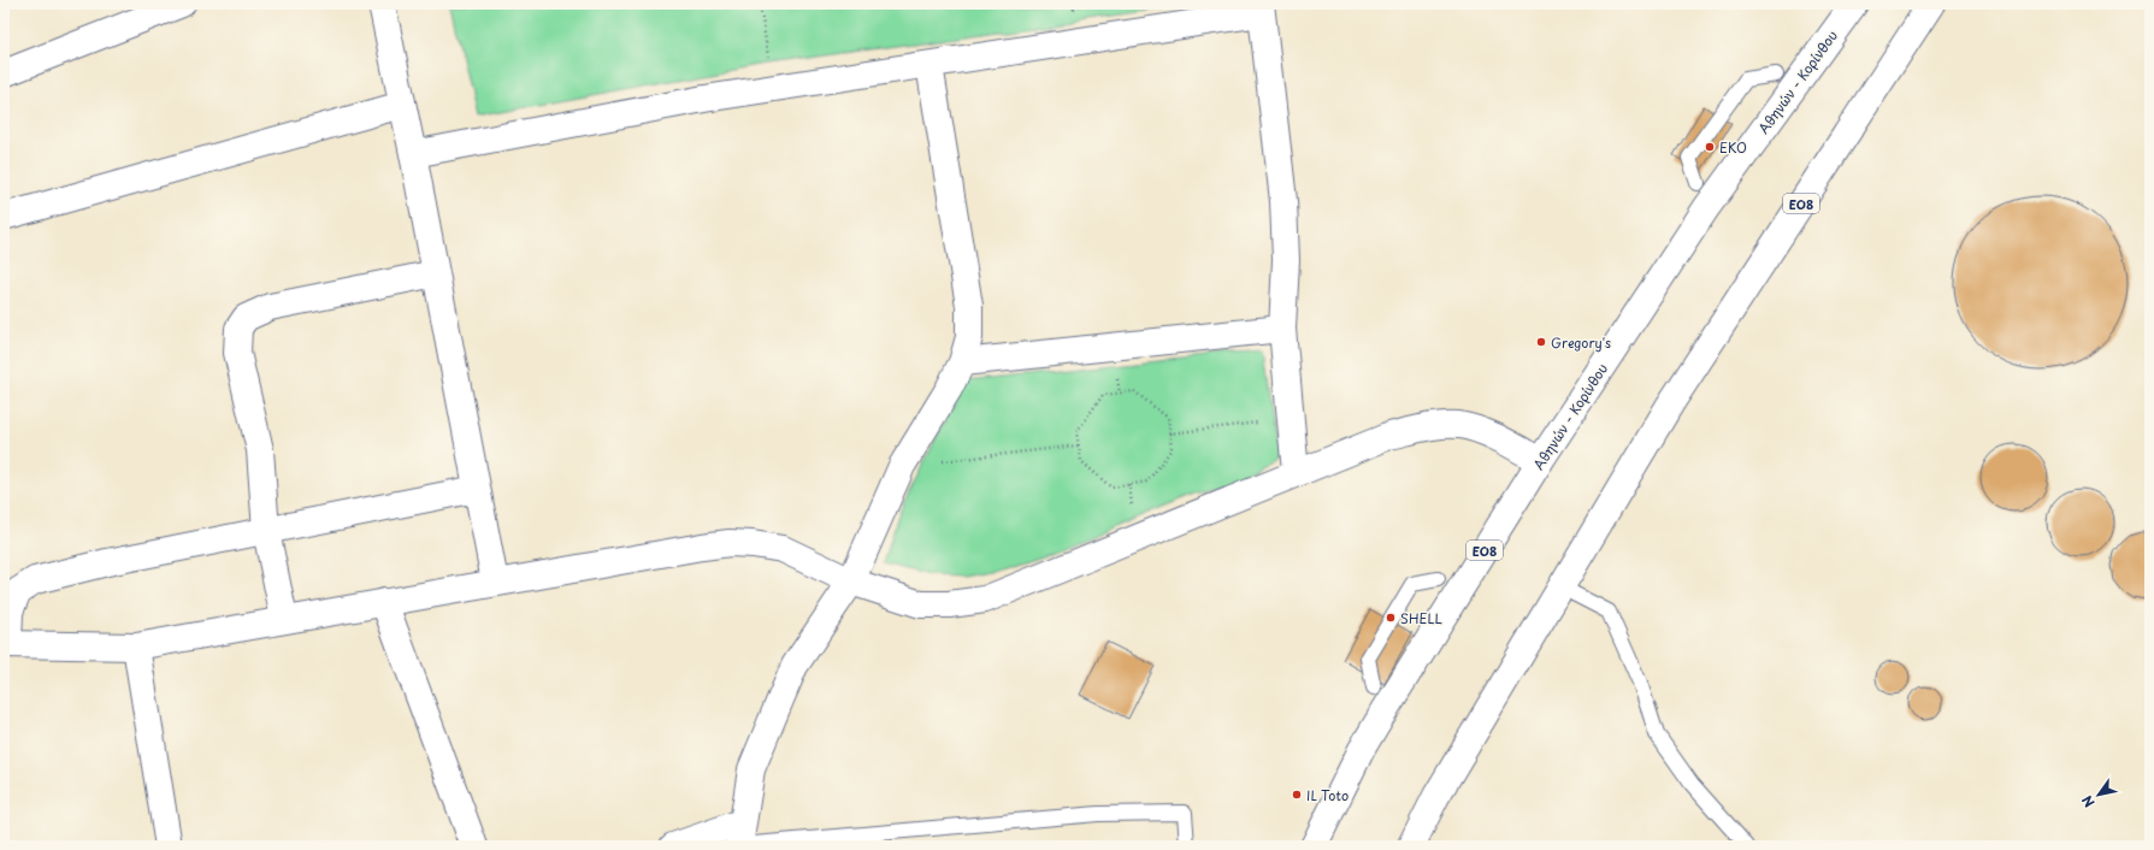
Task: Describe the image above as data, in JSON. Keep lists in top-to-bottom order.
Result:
{
  "streets": {
    "main road": ["Αθηνών - Κορίνθου", "ΕΟ8"]
  },
  "places": [
    "EKO",
    "Gregory's",
    "SHELL",
    "IL Toto"
  ],
  "north": "bottom left"
}
